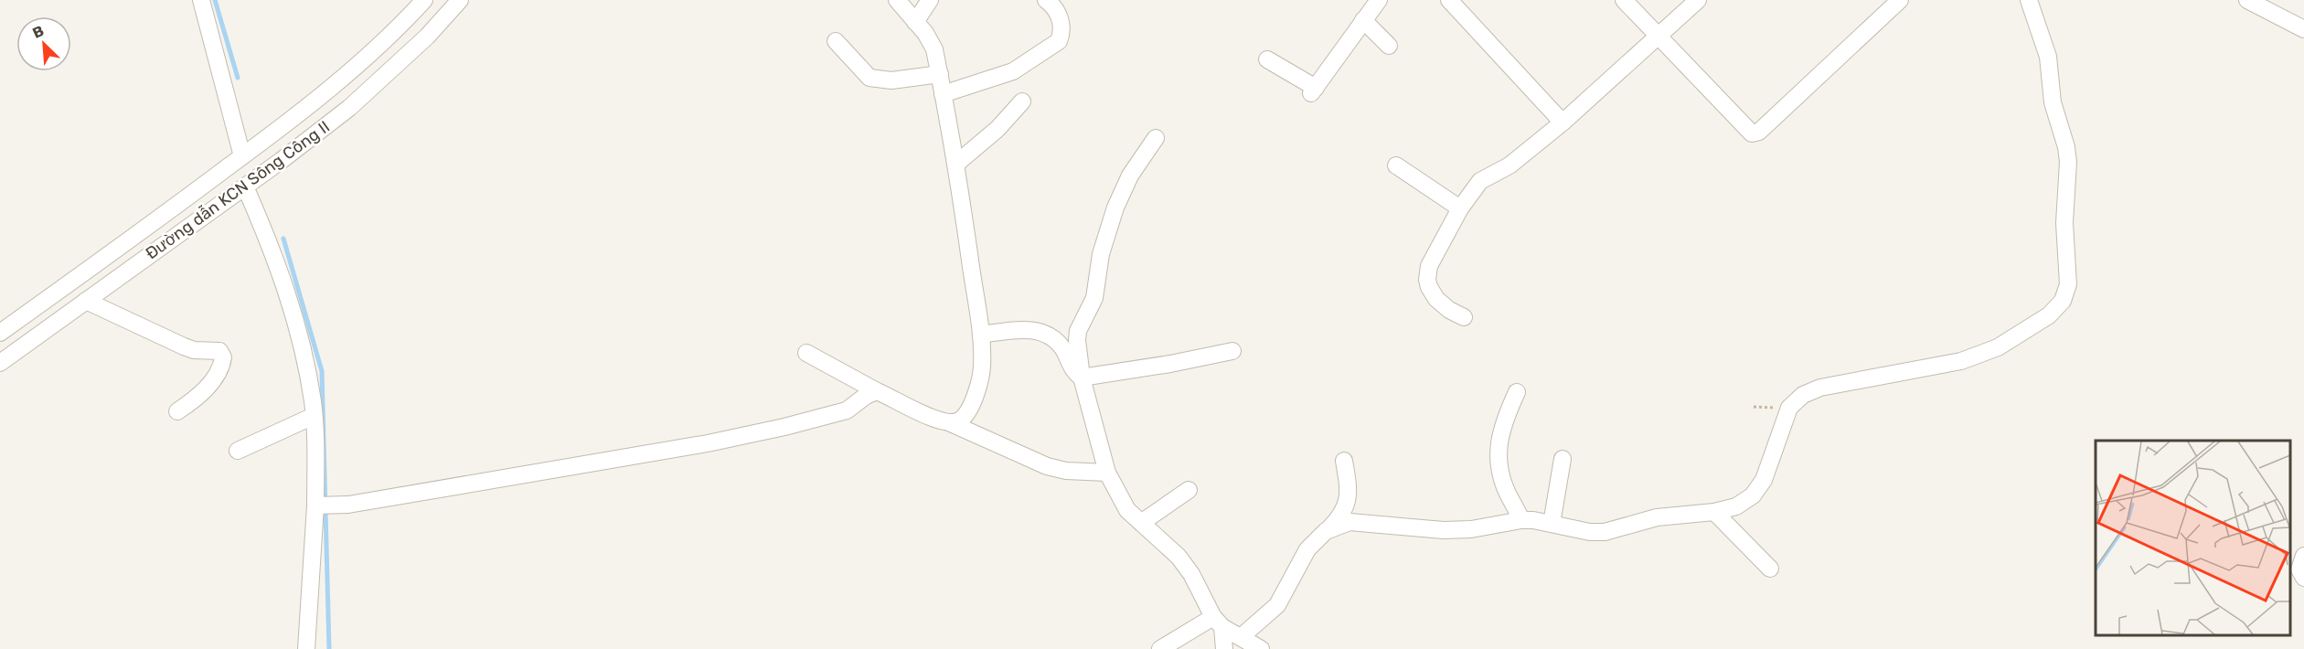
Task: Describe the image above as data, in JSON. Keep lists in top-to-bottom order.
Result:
{
  "streets": {
    "street": ["Đường dẫn KCN Sông Công II"]
  },
  "north": "top left"
}
